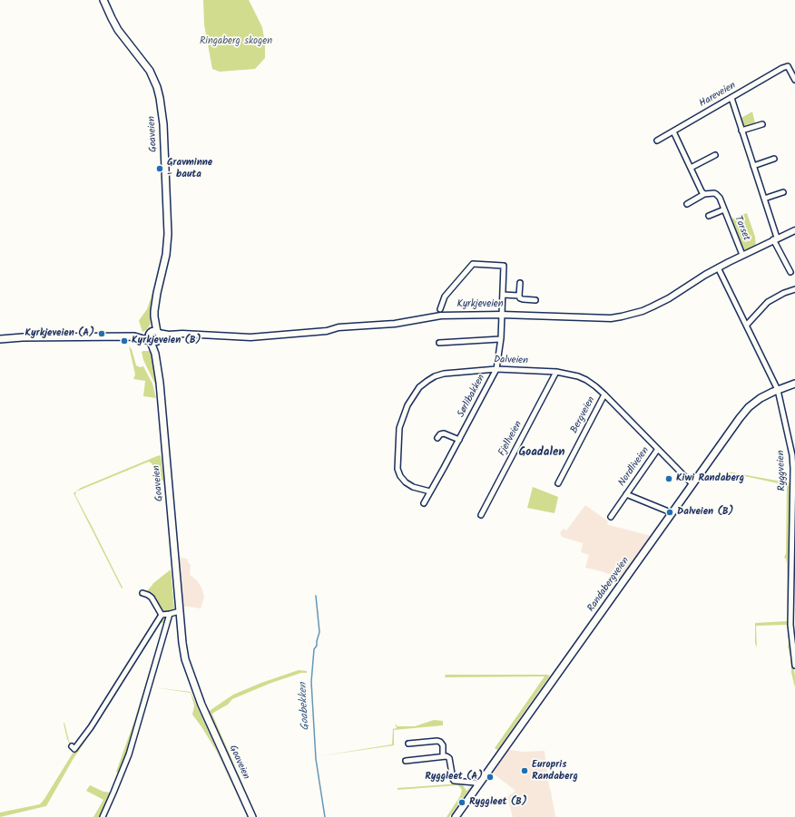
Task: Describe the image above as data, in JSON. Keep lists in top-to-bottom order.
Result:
{
  "streets": {
    "main road": ["Goaveien", "Randabergveien"],
    "street": [
      "Hareveien",
      "Torset",
      "Kyrkjeveien",
      "Dalveien",
      "Sørlibakken",
      "Bergveien",
      "Fjellveien",
      "Nordliveien",
      "Ryggveien"
    ]
  },
  "crossings": [
    ["Goaveien", "Kyrkjeveien"],
    ["Torset", "Kyrkjeveien"],
    ["Kyrkjeveien", "Sørlibakken"],
    ["Kyrkjeveien", "Ryggveien"],
    ["Dalveien", "Sørlibakken"],
    ["Dalveien", "Bergveien"],
    ["Dalveien", "Fjellveien"],
    ["Dalveien", "Nordliveien"],
    ["Dalveien", "Randabergveien"],
    ["Ryggveien", "Randabergveien"]
  ],
  "districts": ["Goadalen"],
  "water": ["Goabekken"],
  "parks": ["Ringaberg skogen"],
  "places": [
    "Gravminne - bauta",
    "Kyrkjeveien (A)",
    "Kyrkjeveien (B)",
    "Kiwi Randaberg",
    "Dalveien (B)",
    "Europris Randaberg",
    "Ryggleet (A)",
    "Ryggleet (B)"
  ]
}
